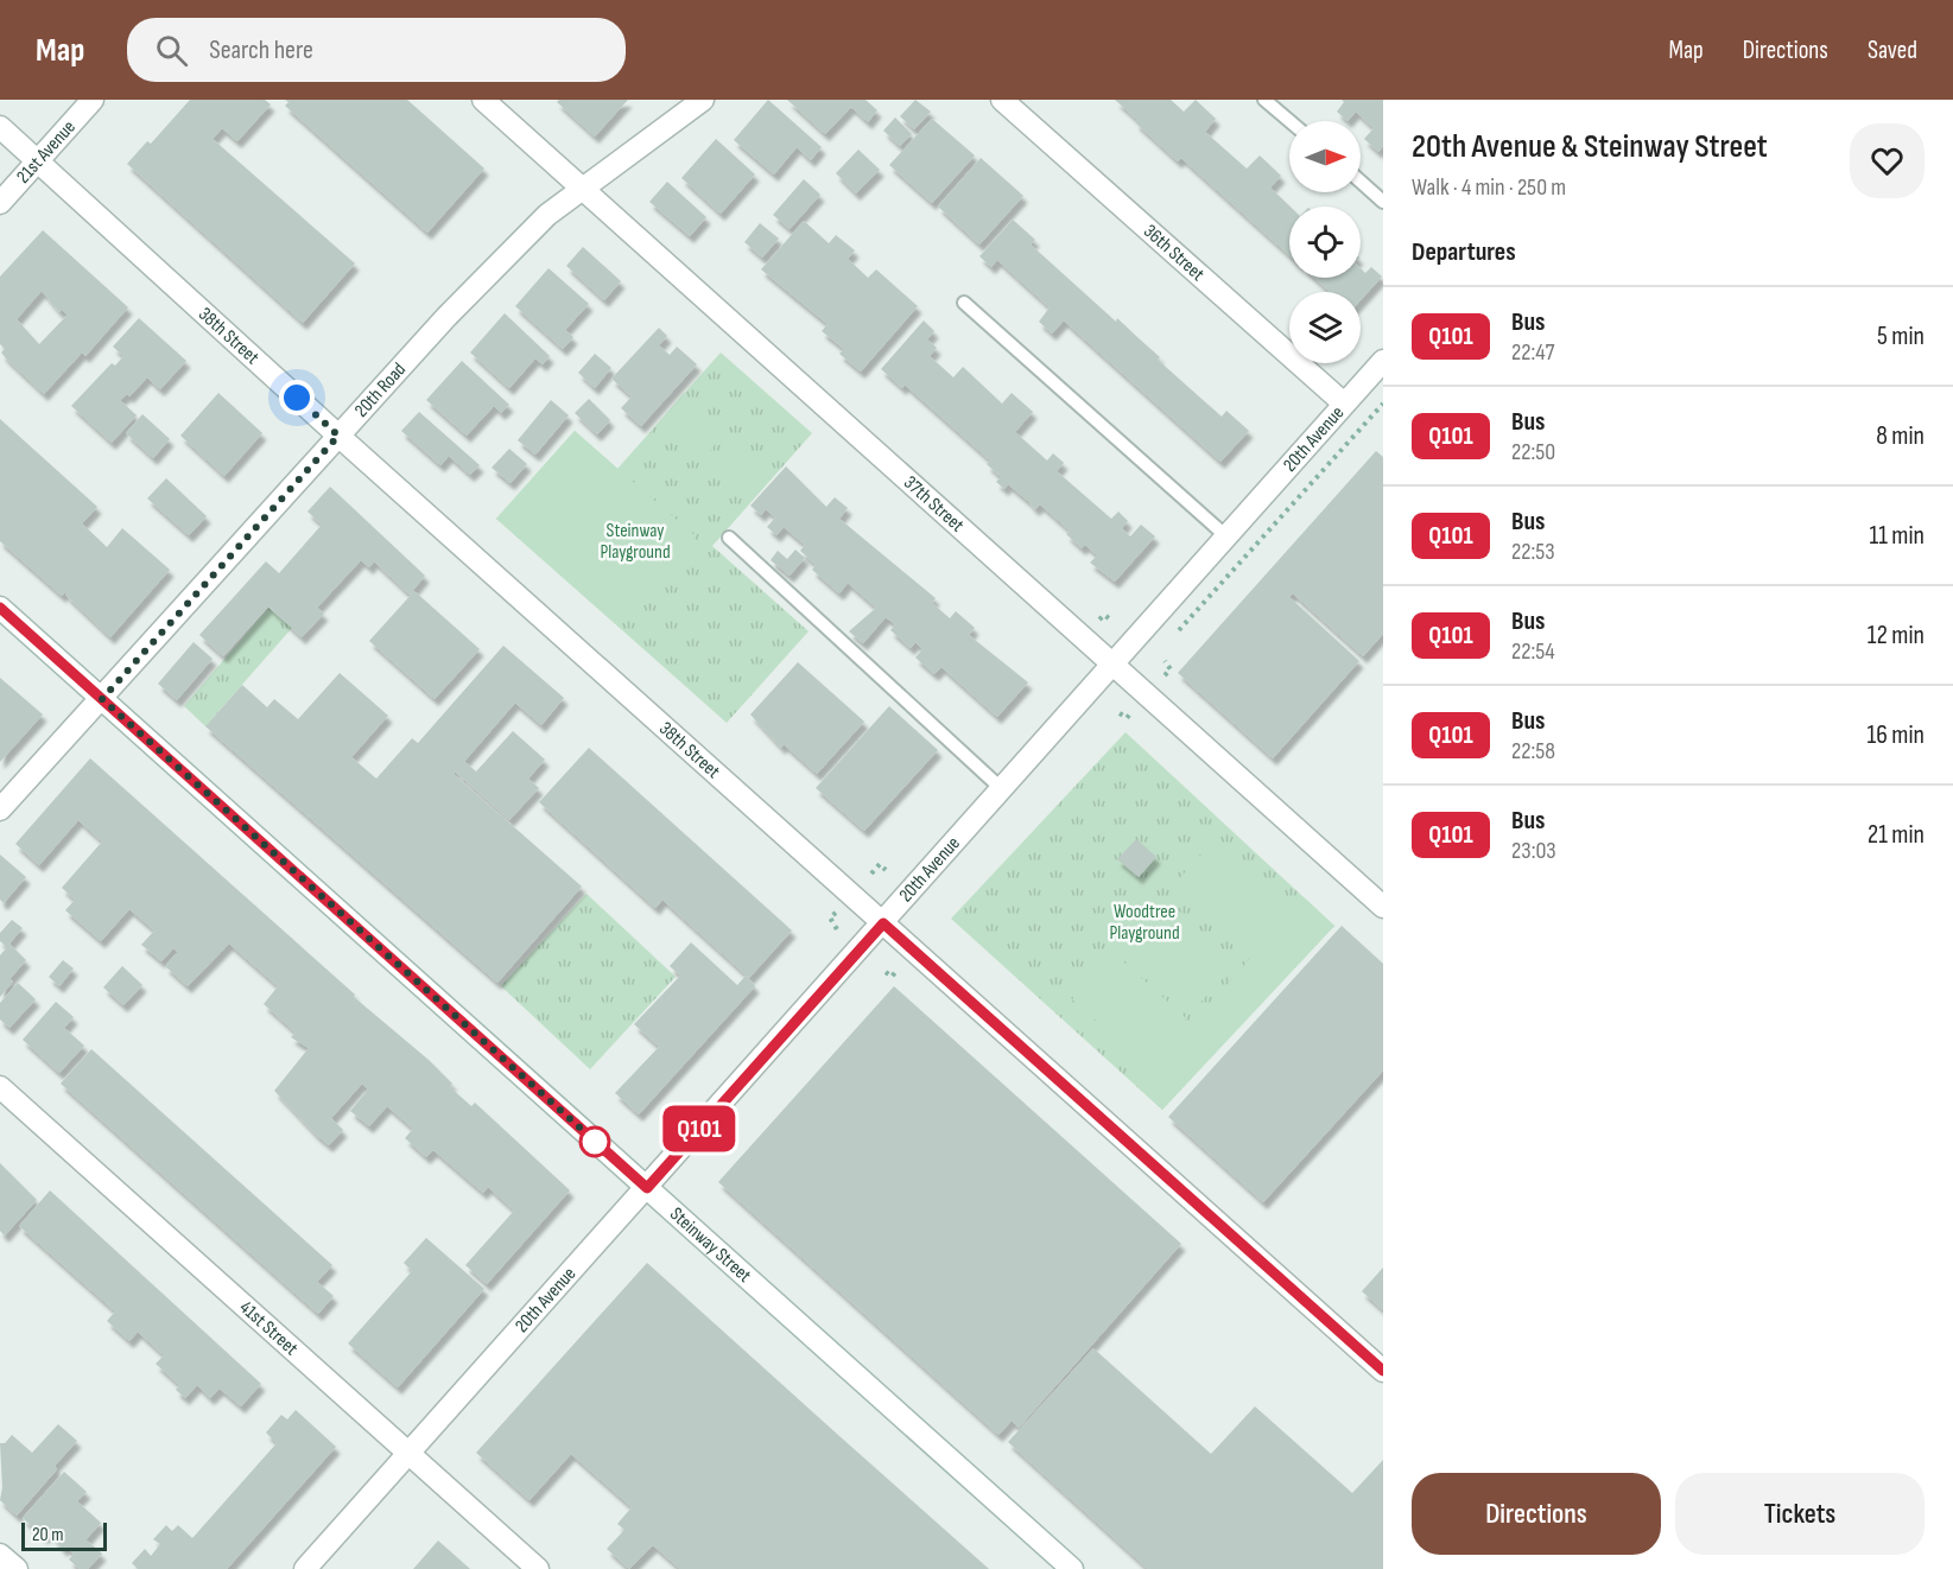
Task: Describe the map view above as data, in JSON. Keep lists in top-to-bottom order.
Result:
{
  "streets": {
    "street": [
      "21st Avenue",
      "36th Street",
      "38th Street",
      "20th Road",
      "20th Avenue",
      "37th Street",
      "Steinway Street",
      "41st Street"
    ]
  },
  "crossings": [
    ["21st Avenue", "38th Street"],
    ["36th Street", "20th Avenue"],
    ["38th Street", "20th Road"],
    ["38th Street", "20th Avenue"],
    ["20th Road", "37th Street"],
    ["20th Road", "Steinway Street"],
    ["20th Avenue", "37th Street"],
    ["20th Avenue", "Steinway Street"],
    ["20th Avenue", "41st Street"]
  ],
  "parks": ["Steinway Playground", "Woodtree Playground"],
  "lines": ["bus line Q101"],
  "scale_bar": "20 m",
  "north": "right",
  "page": {
    "header": "Map",
    "search": "Search here",
    "nav": ["Map", "Directions", "Saved"],
    "on_map": "Q101",
    "heading": [
      ["20th Avenue & Steinway Street", "Walk · 4 min · 250 m"],
      "Departures"
    ],
    "list": [
      {
        "mark": "Q101",
        "name": "Bus",
        "note": "22:47",
        "value": "5 min"
      },
      {
        "mark": "Q101",
        "name": "Bus",
        "note": "22:50",
        "value": "8 min"
      },
      {
        "mark": "Q101",
        "name": "Bus",
        "note": "22:53",
        "value": "11 min"
      },
      {
        "mark": "Q101",
        "name": "Bus",
        "note": "22:54",
        "value": "12 min"
      },
      {
        "mark": "Q101",
        "name": "Bus",
        "note": "22:58",
        "value": "16 min"
      },
      {
        "mark": "Q101",
        "name": "Bus",
        "note": "23:03",
        "value": "21 min"
      }
    ],
    "buttons": ["Directions", "Tickets"],
    "scale": "20 m"
  }
}
